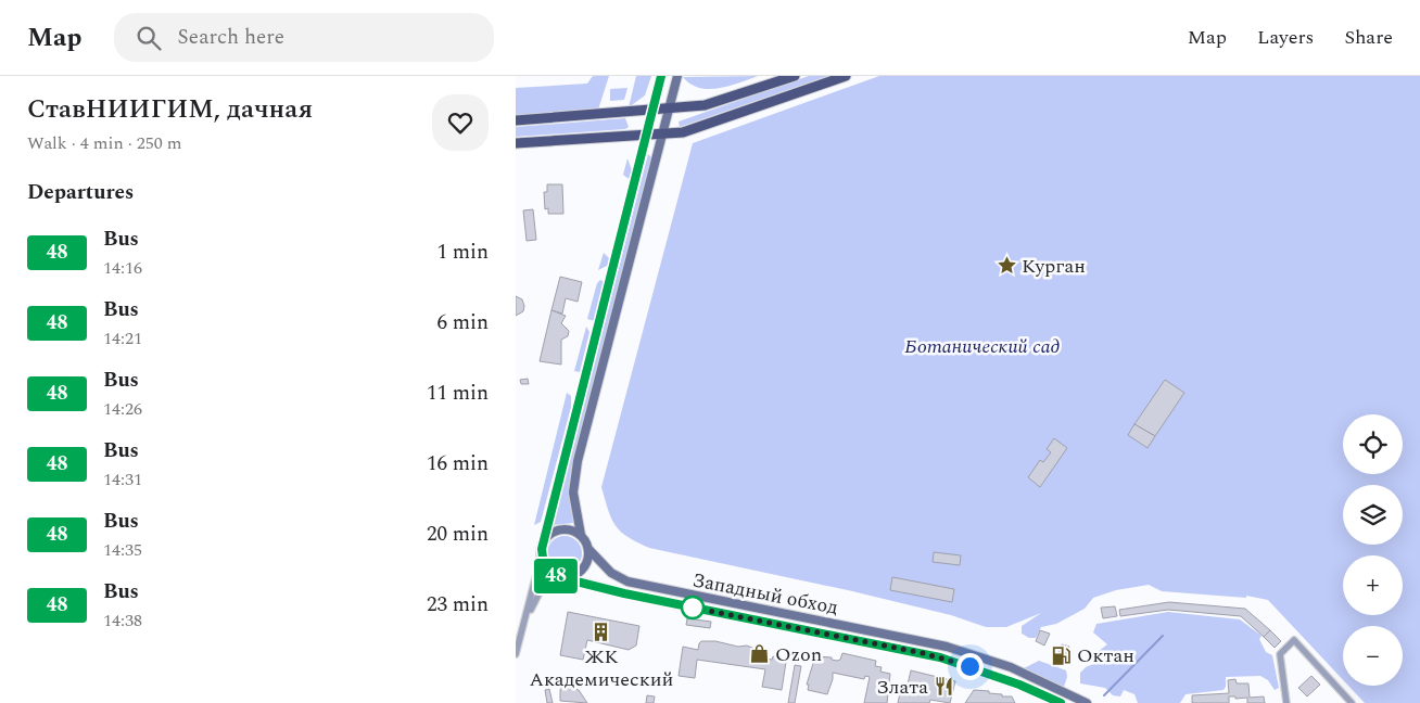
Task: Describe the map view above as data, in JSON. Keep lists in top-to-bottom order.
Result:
{
  "streets": {
    "main road": ["Западный обход"]
  },
  "parks": ["Ботанический сад"],
  "places": {
    "place": ["Курган"],
    "building": ["ЖК Академический"],
    "shop": ["Ozon"],
    "fuel station": ["Октан"],
    "restaurant": ["Злата"]
  },
  "lines": ["bus line 48"],
  "page": {
    "header": "Map",
    "search": "Search here",
    "nav": ["Map", "Layers", "Share"],
    "heading": [
      ["СтавНИИГИМ, дачная", "Walk · 4 min · 250 m"],
      "Departures"
    ],
    "on_map": "48",
    "list": [
      {
        "mark": "48",
        "name": "Bus",
        "note": "14:16",
        "value": "1 min"
      },
      {
        "mark": "48",
        "name": "Bus",
        "note": "14:21",
        "value": "6 min"
      },
      {
        "mark": "48",
        "name": "Bus",
        "note": "14:26",
        "value": "11 min"
      },
      {
        "mark": "48",
        "name": "Bus",
        "note": "14:31",
        "value": "16 min"
      },
      {
        "mark": "48",
        "name": "Bus",
        "note": "14:35",
        "value": "20 min"
      },
      {
        "mark": "48",
        "name": "Bus",
        "note": "14:38",
        "value": "23 min"
      }
    ],
    "map_buttons": ["+", "−"]
  }
}
